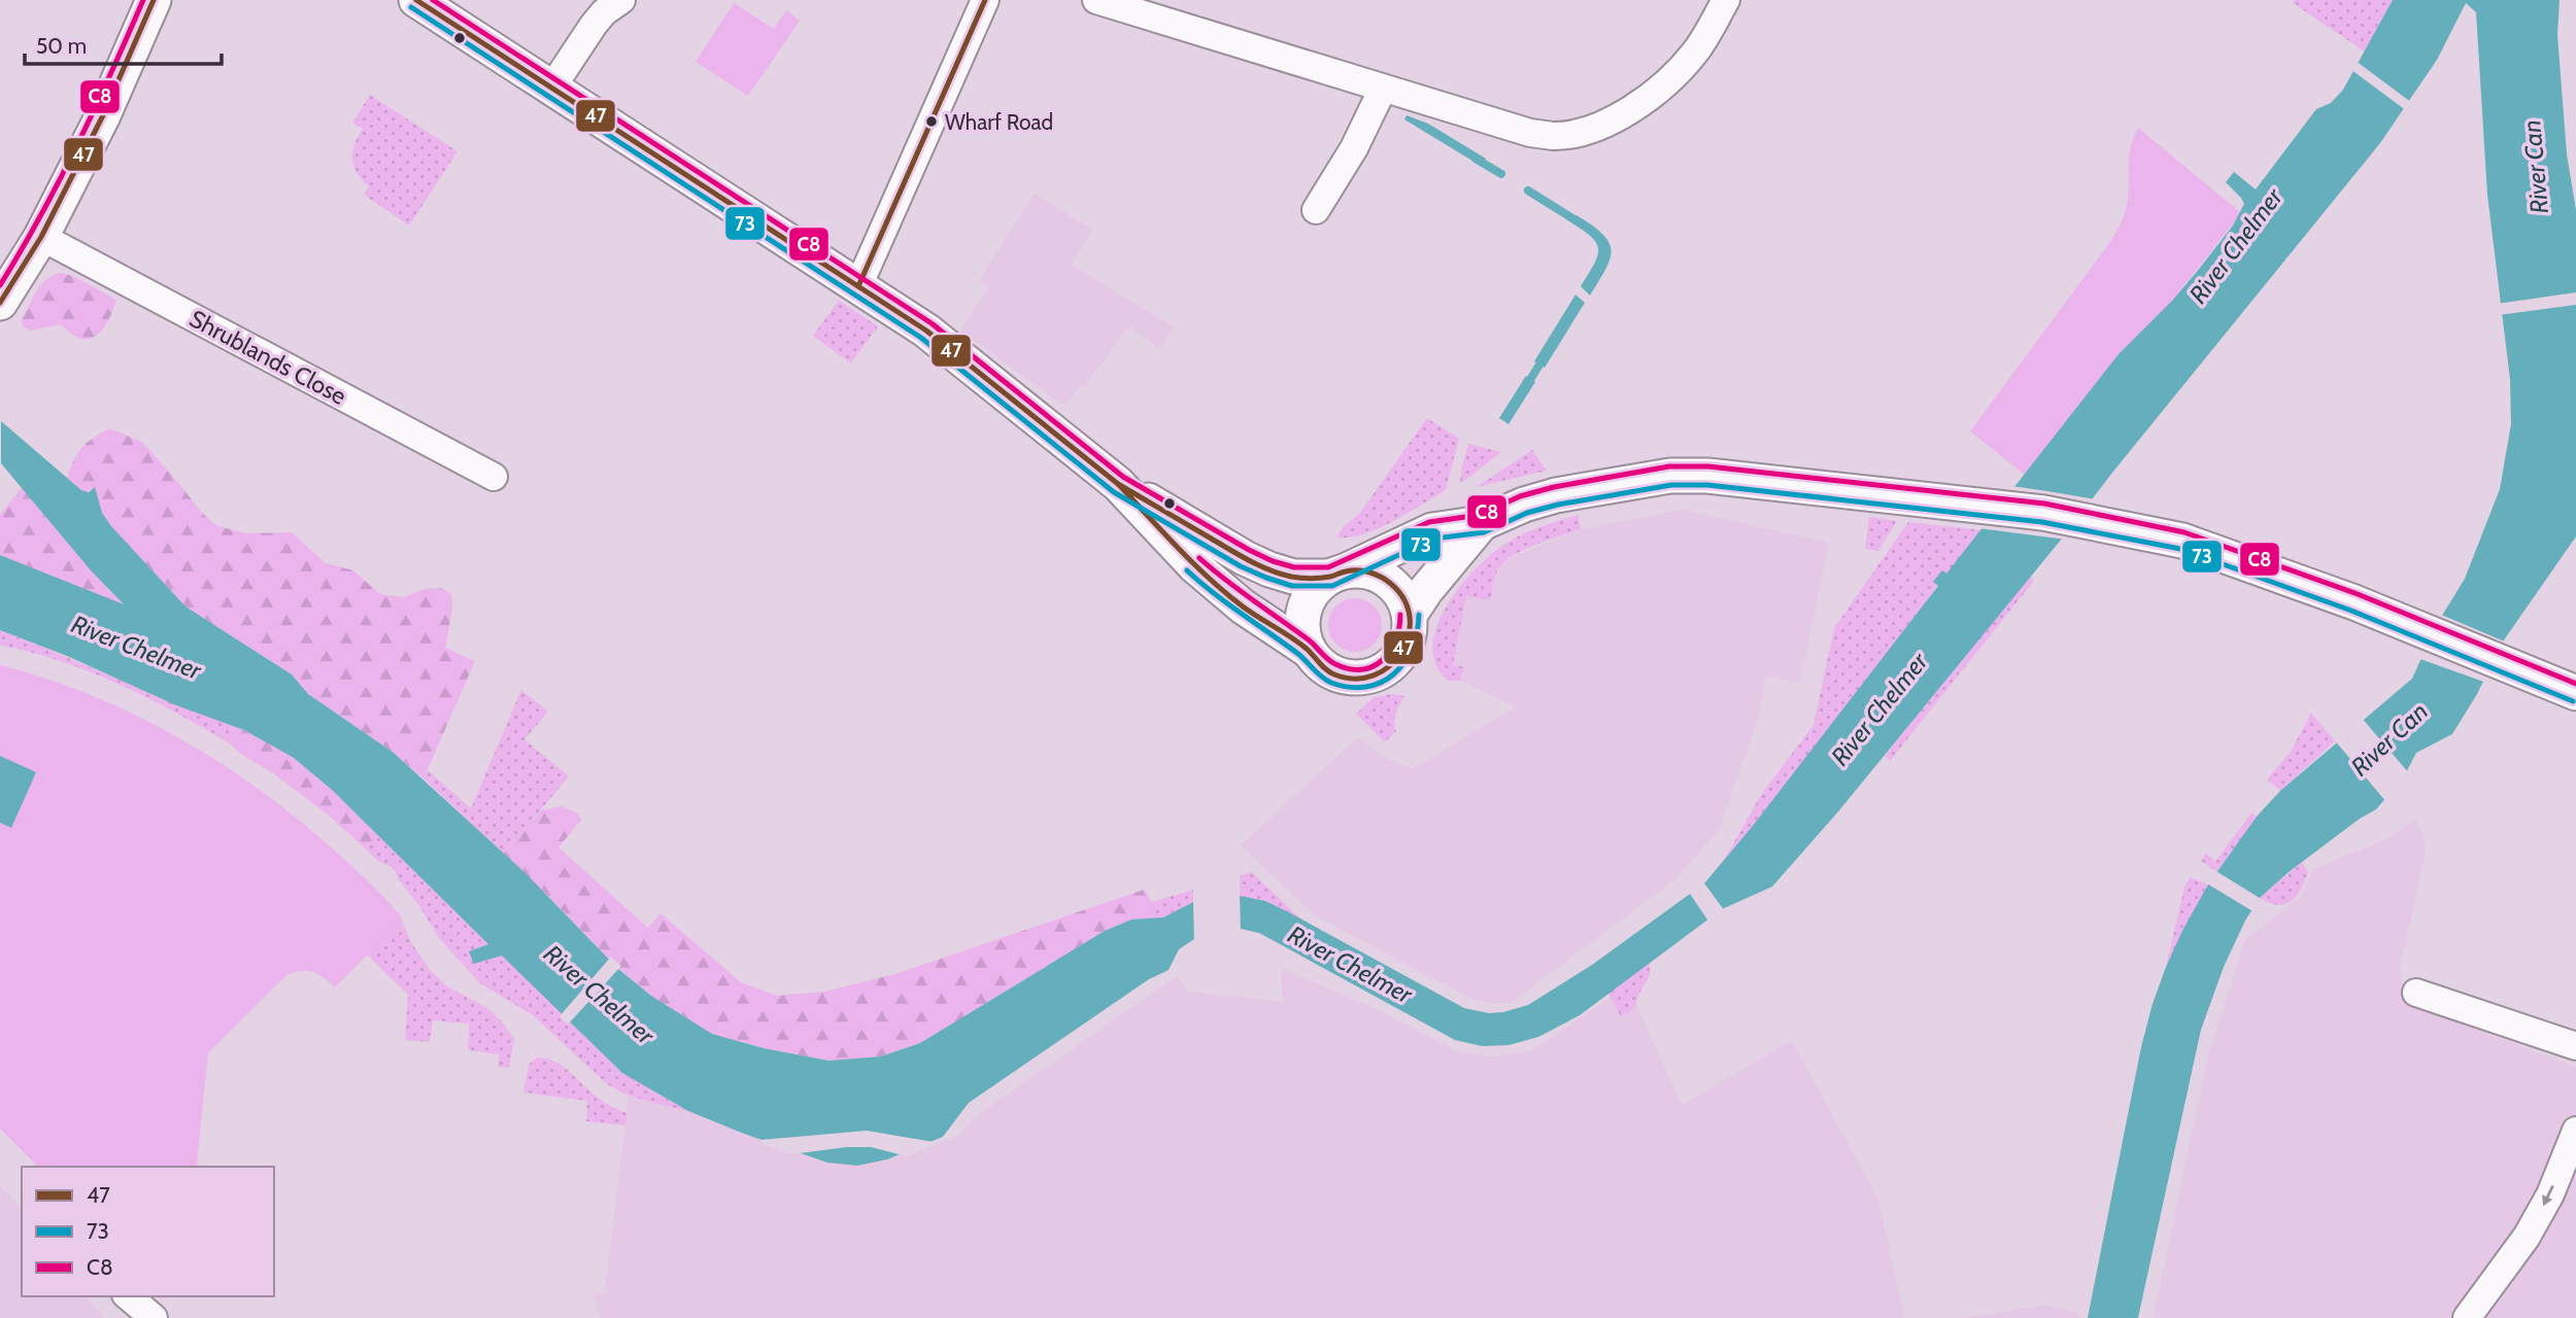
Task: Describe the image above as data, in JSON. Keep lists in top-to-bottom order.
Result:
{
  "streets": {
    "street": ["Shrublands Close"]
  },
  "water": ["River Can", "River Chelmer"],
  "places": ["Wharf Road"],
  "lines": ["transit line 47", "transit line C8", "transit line 73"],
  "legend": ["47", "73", "C8"],
  "scale_bar": "50 m"
}
